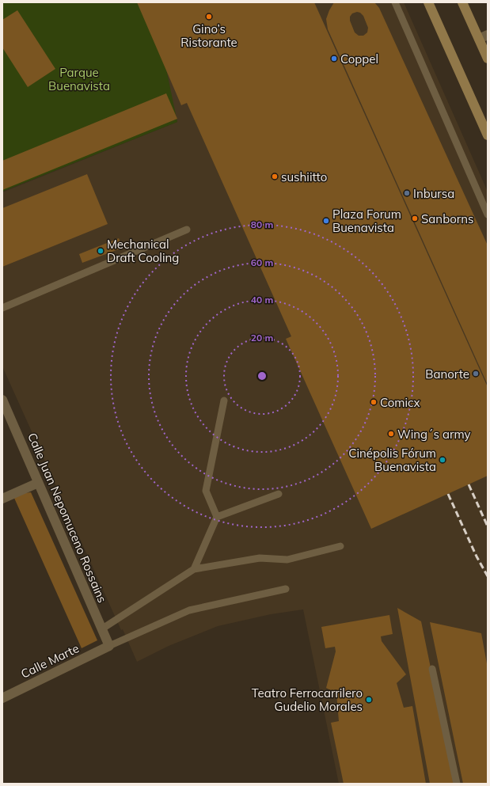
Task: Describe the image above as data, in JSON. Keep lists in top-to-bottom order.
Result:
{
  "streets": {
    "street": ["Calle Juan Nepomuceno Rossains", "Calle Marte"]
  },
  "crossings": [
    ["Calle Juan Nepomuceno Rossains", "Calle Marte"]
  ],
  "parks": ["Parque Buenavista"],
  "places": [
    "Gino’s Ristorante",
    "Coppel",
    "sushiitto",
    "Inbursa",
    "Sanborns",
    "Plaza Forum Buenavista",
    "Mechanical Draft Cooling",
    "Banorte",
    "Comicx",
    "Wing´s army",
    "Cinépolis Fórum Buenavista",
    "Teatro Ferrocarrilero Gudelio Morales"
  ],
  "rings": [
    "80 m",
    "60 m",
    "40 m",
    "20 m"
  ]
}
